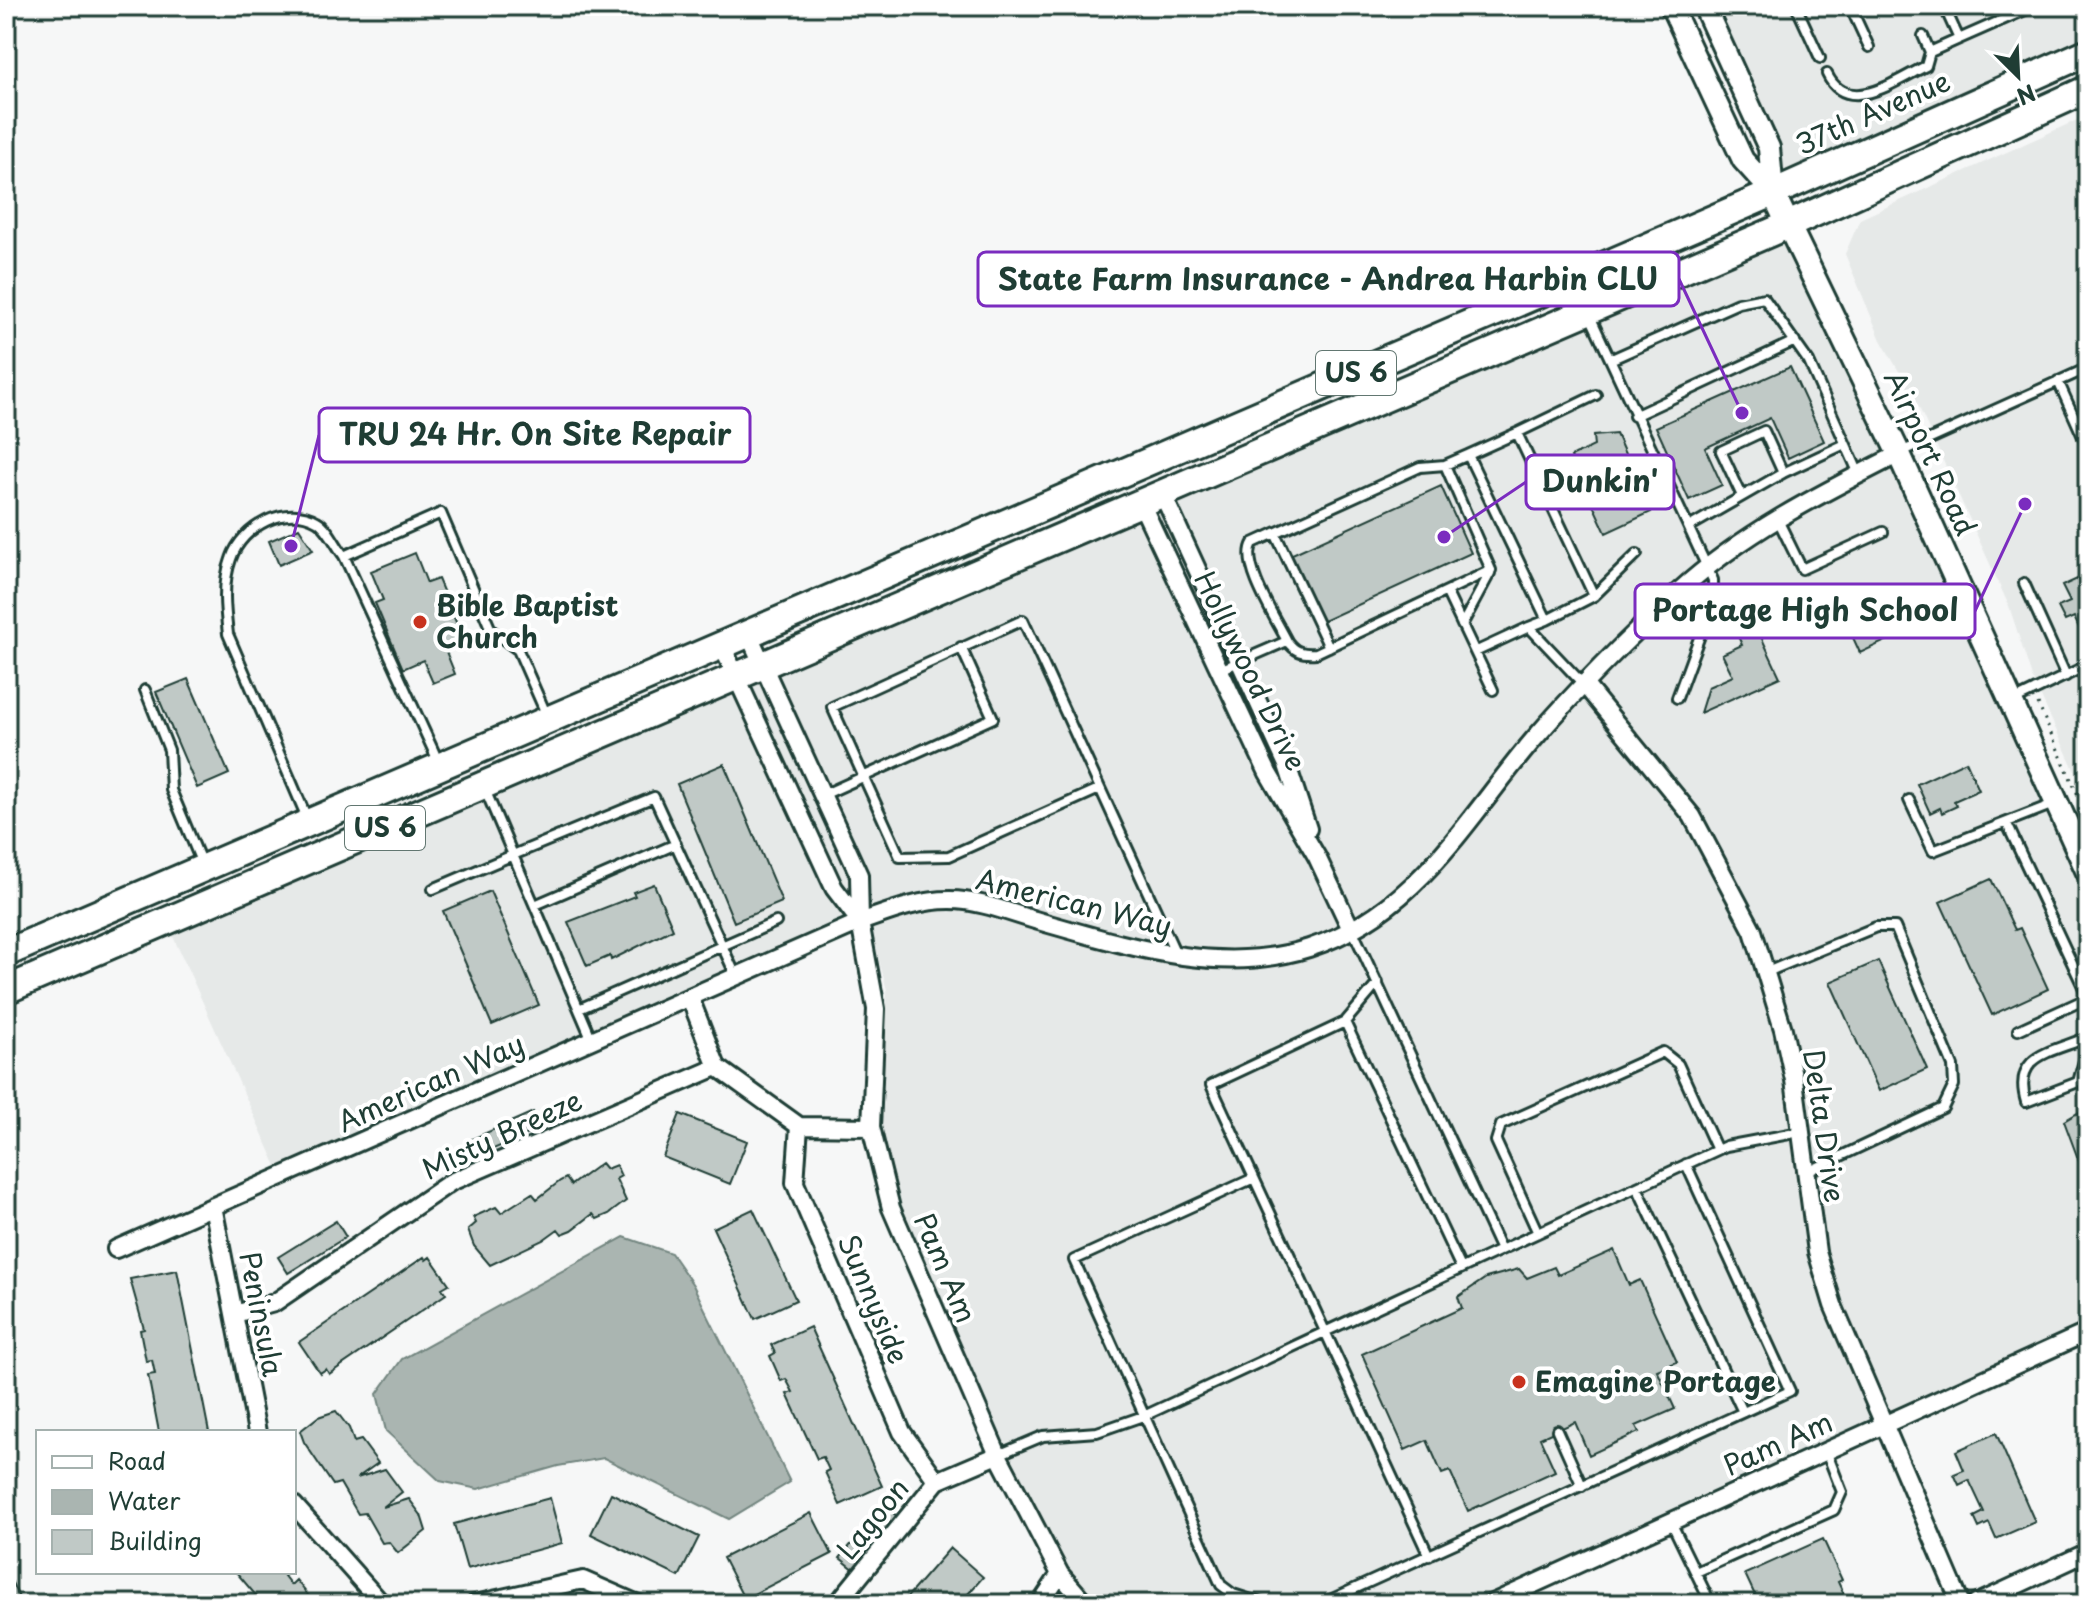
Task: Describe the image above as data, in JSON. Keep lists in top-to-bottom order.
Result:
{
  "streets": {
    "main road": ["37th Avenue", "US 6", "Airport Road"],
    "street": [
      "Hollywood Drive",
      "American Way",
      "Delta Drive",
      "Misty Breeze",
      "Pam Am",
      "Sunnyside",
      "Peninsula",
      "Lagoon"
    ]
  },
  "crossings": [
    ["37th Avenue", "US 6"],
    ["37th Avenue", "Airport Road"],
    ["US 6", "Airport Road"],
    ["US 6", "Hollywood Drive"],
    ["US 6", "Pam Am"],
    ["Airport Road", "American Way"],
    ["Hollywood Drive", "American Way"],
    ["American Way", "Delta Drive"],
    ["American Way", "Pam Am"],
    ["American Way", "Peninsula"],
    ["Delta Drive", "Pam Am"],
    ["Misty Breeze", "Peninsula"],
    ["Pam Am", "Lagoon"],
    ["Sunnyside", "Lagoon"]
  ],
  "places": [
    "State Farm Insurance - Andrea Harbin CLU",
    "Portage High School",
    "Dunkin'",
    "TRU 24 Hr. On Site Repair",
    "Bible Baptist Church",
    "Emagine Portage"
  ],
  "legend": ["Road", "Water", "Building"],
  "north": "bottom right"
}
